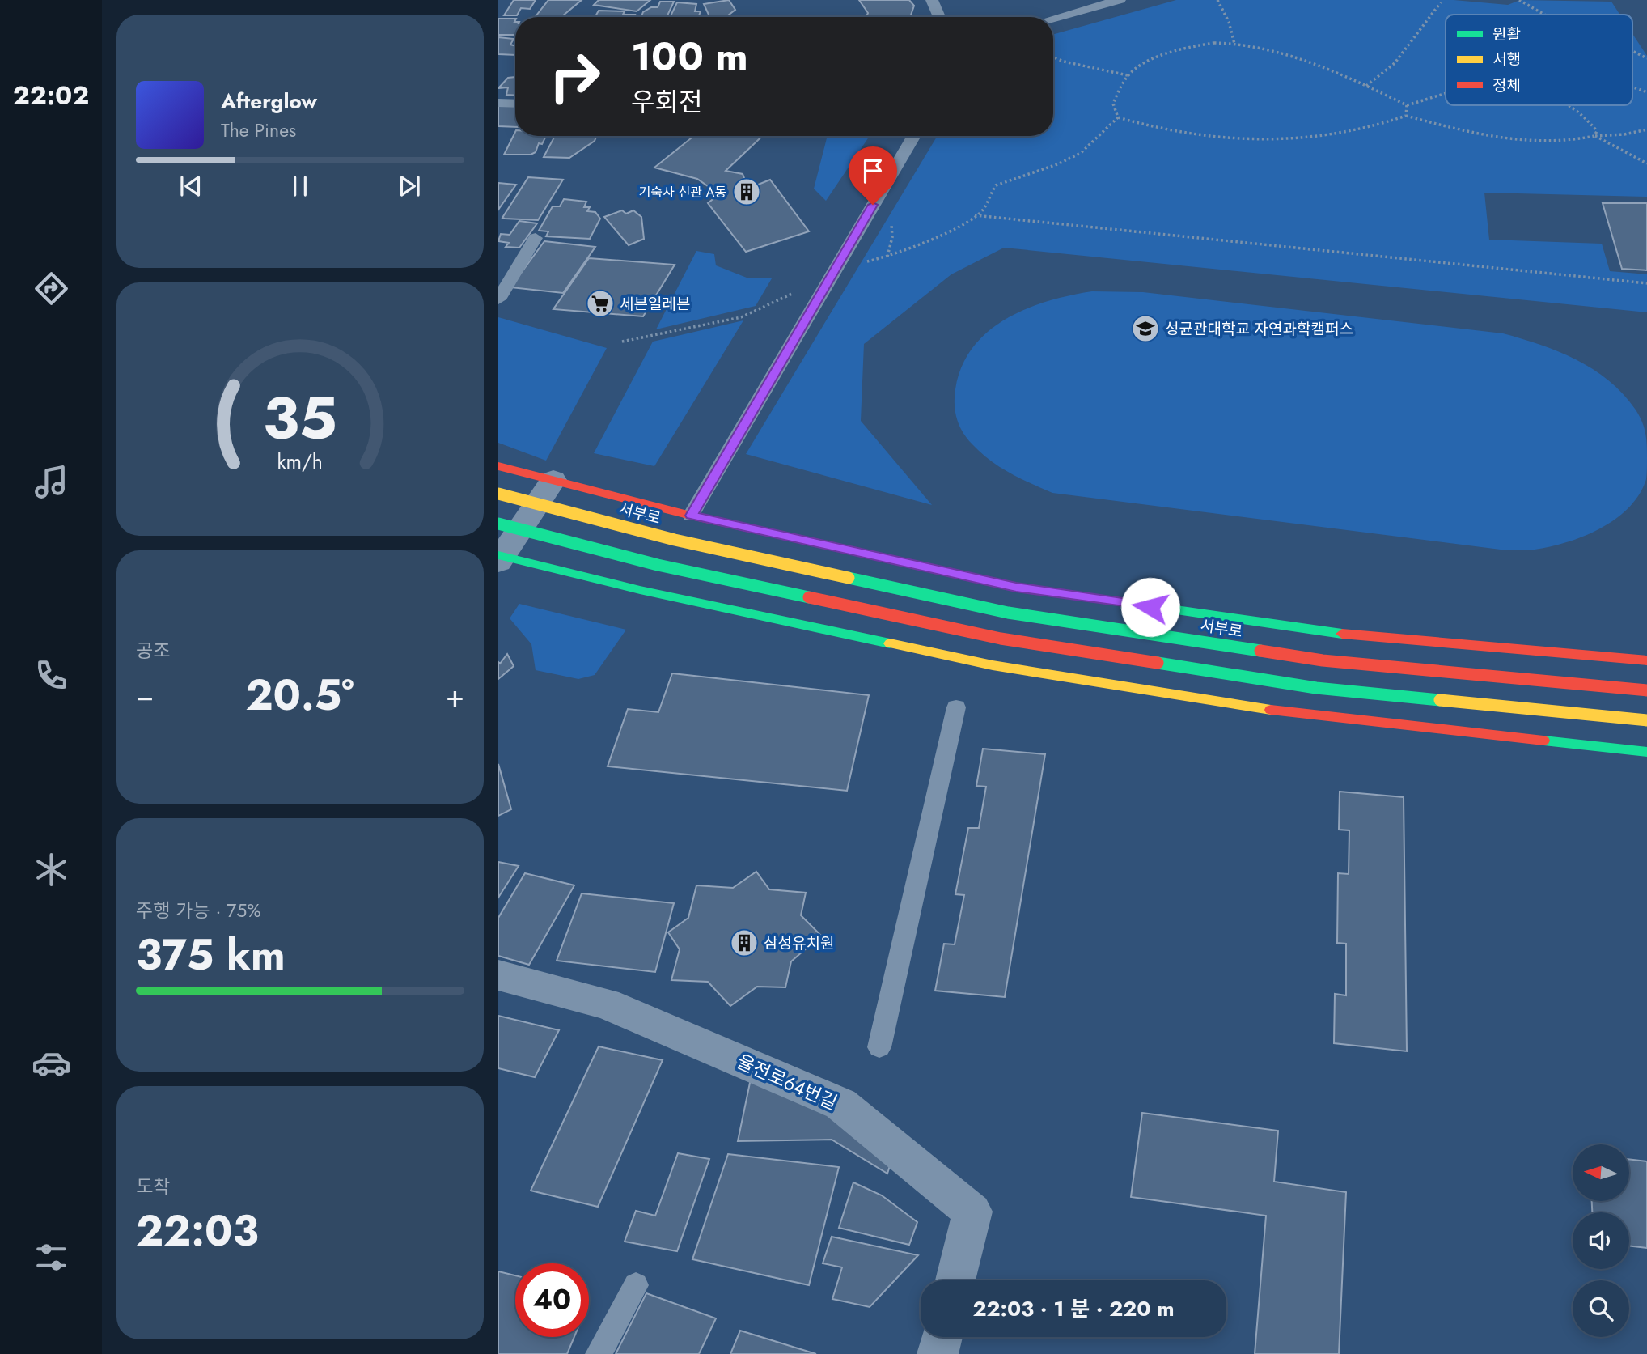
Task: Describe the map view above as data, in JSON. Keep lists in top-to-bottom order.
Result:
{
  "streets": {
    "street": ["서부로", "율전로64번길"]
  },
  "places": {
    "building": ["기숙사 신관 A동", "삼성유치원"],
    "supermarket": ["세븐일레븐"],
    "school or university": ["성균관대학교 자연과학캠퍼스"]
  },
  "legend": ["원활", "서행", "정체"],
  "north": "left",
  "page": {
    "tabs": "22:02",
    "turn": ["100 m", "우회전"],
    "song": ["Afterglow", "The Pines"],
    "tile": [
      "공조",
      ["주행 가능 · 75%", "375 km"],
      ["도착", "22:03"]
    ],
    "heat": ["−", "20.5°", "+"],
    "limit": "40",
    "trip": "22:03 · 1 분 · 220 m",
    "gauge": ["35", "km/h"]
  }
}
